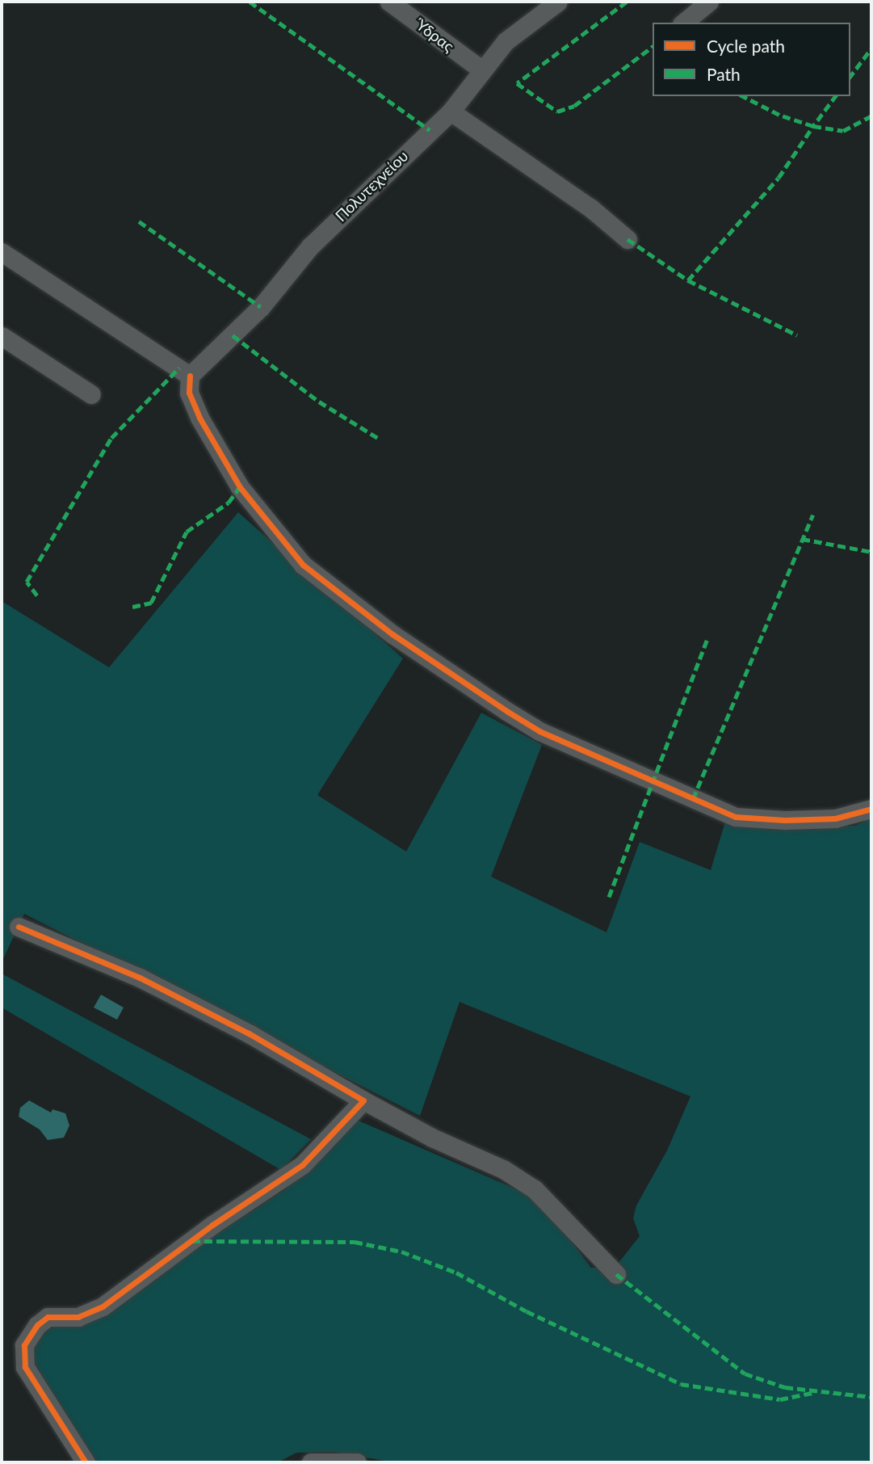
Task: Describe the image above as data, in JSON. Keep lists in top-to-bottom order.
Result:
{
  "streets": {
    "street": ["Ύδρας", "Πολυτεχνείου"]
  },
  "crossings": [
    ["Ύδρας", "Πολυτεχνείου"]
  ],
  "legend": ["Cycle path", "Path"]
}
